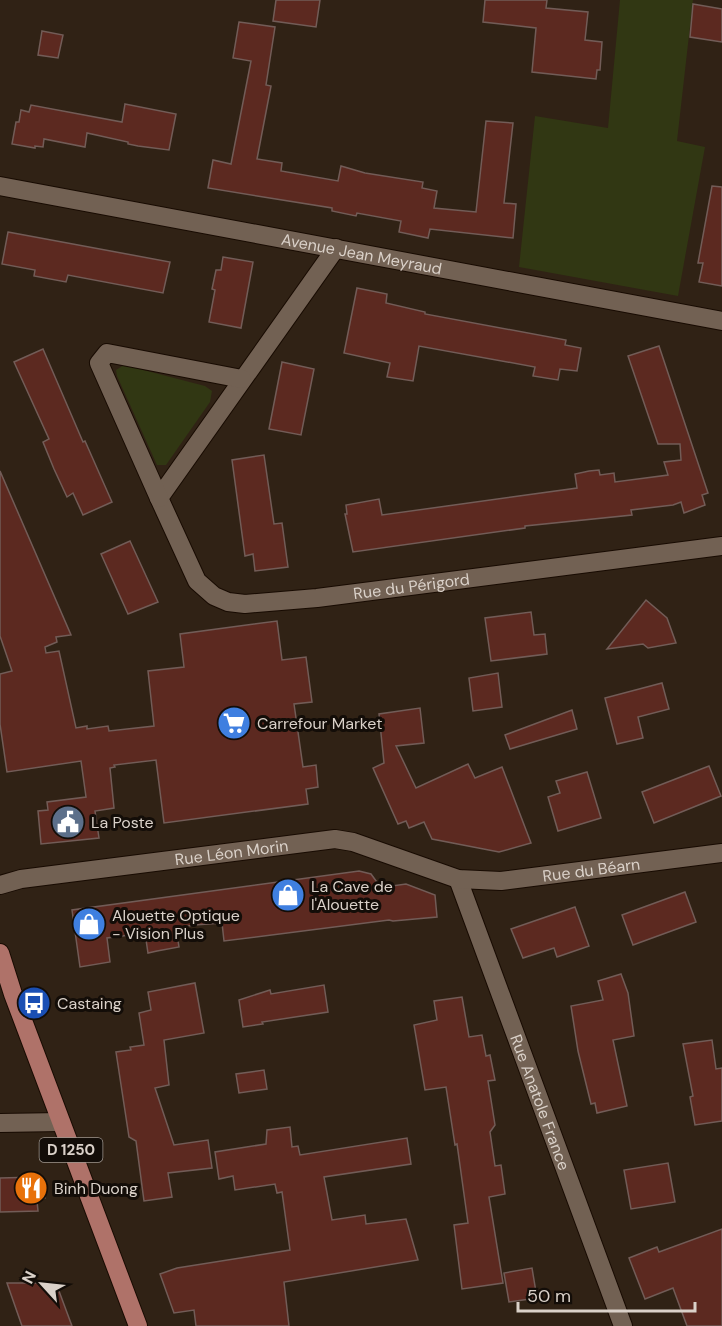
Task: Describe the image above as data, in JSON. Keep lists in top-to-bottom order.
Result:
{
  "streets": {
    "main road": ["D 1250"],
    "street": [
      "Avenue Jean Meyraud",
      "Rue du Périgord",
      "Rue Léon Morin",
      "Rue du Béarn",
      "Rue Anatole France"
    ]
  },
  "crossings": [
    ["Rue Léon Morin", "Rue du Béarn"],
    ["Rue Léon Morin", "Rue Anatole France"],
    ["Rue du Béarn", "Rue Anatole France"]
  ],
  "places": {
    "supermarket": ["Carrefour Market"],
    "public building": ["La Poste"],
    "shop": ["La Cave de l'Alouette", "Alouette Optique - Vision Plus"],
    "bus stop": ["Castaing"],
    "restaurant": ["Binh Duong"]
  },
  "scale_bar": "50 m",
  "north": "top left"
}
